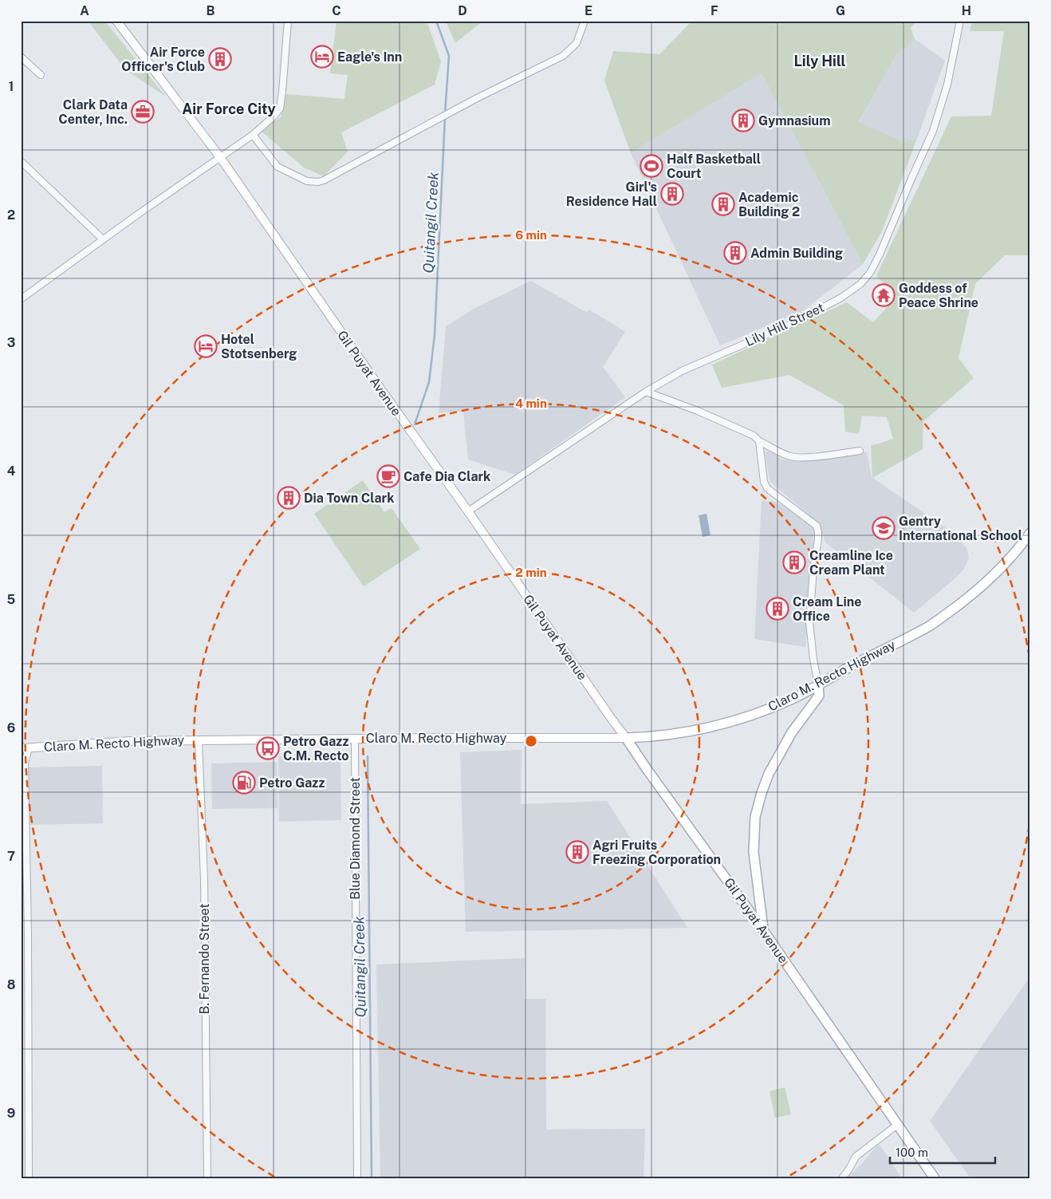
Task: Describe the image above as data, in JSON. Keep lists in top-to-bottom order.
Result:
{
  "streets": {
    "main road": ["Gil Puyat Avenue", "Claro M. Recto Highway"],
    "street": ["Lily Hill Street", "Blue Diamond Street", "B. Fernando Street"]
  },
  "crossings": [
    ["Lily Hill Street", "Gil Puyat Avenue"],
    ["Gil Puyat Avenue", "Claro M. Recto Highway"],
    ["Claro M. Recto Highway", "Blue Diamond Street"],
    ["Claro M. Recto Highway", "B. Fernando Street"]
  ],
  "districts": ["Lily Hill", "Air Force City"],
  "water": ["Quitangil Creek"],
  "places": {
    "hotel": ["Eagle's Inn", "Hotel Stotsenberg"],
    "building": [
      "Air Force Officer's Club",
      "Gymnasium",
      "Girl's Residence Hall",
      "Academic Building 2",
      "Admin Building",
      "Dia Town Clark",
      "Creamline Ice Cream Plant",
      "Cream Line Office",
      "Agri Fruits Freezing Corporation"
    ],
    "office": ["Clark Data Center, Inc."],
    "sports": ["Half Basketball Court"],
    "temple": ["Goddess of Peace Shrine"],
    "cafe": ["Cafe Dia Clark"],
    "school or university": ["Gentry International School"],
    "bus stop": ["Petro Gazz C.M. Recto"],
    "fuel station": ["Petro Gazz"]
  },
  "scale_bar": "100 m",
  "grid": {
    "columns": [
      "A",
      "B",
      "C",
      "D",
      "E",
      "F",
      "G",
      "H"
    ],
    "rows": [
      "1",
      "2",
      "3",
      "4",
      "5",
      "6",
      "7",
      "8",
      "9"
    ]
  },
  "rings": ["6 min", "4 min", "2 min"]
}
